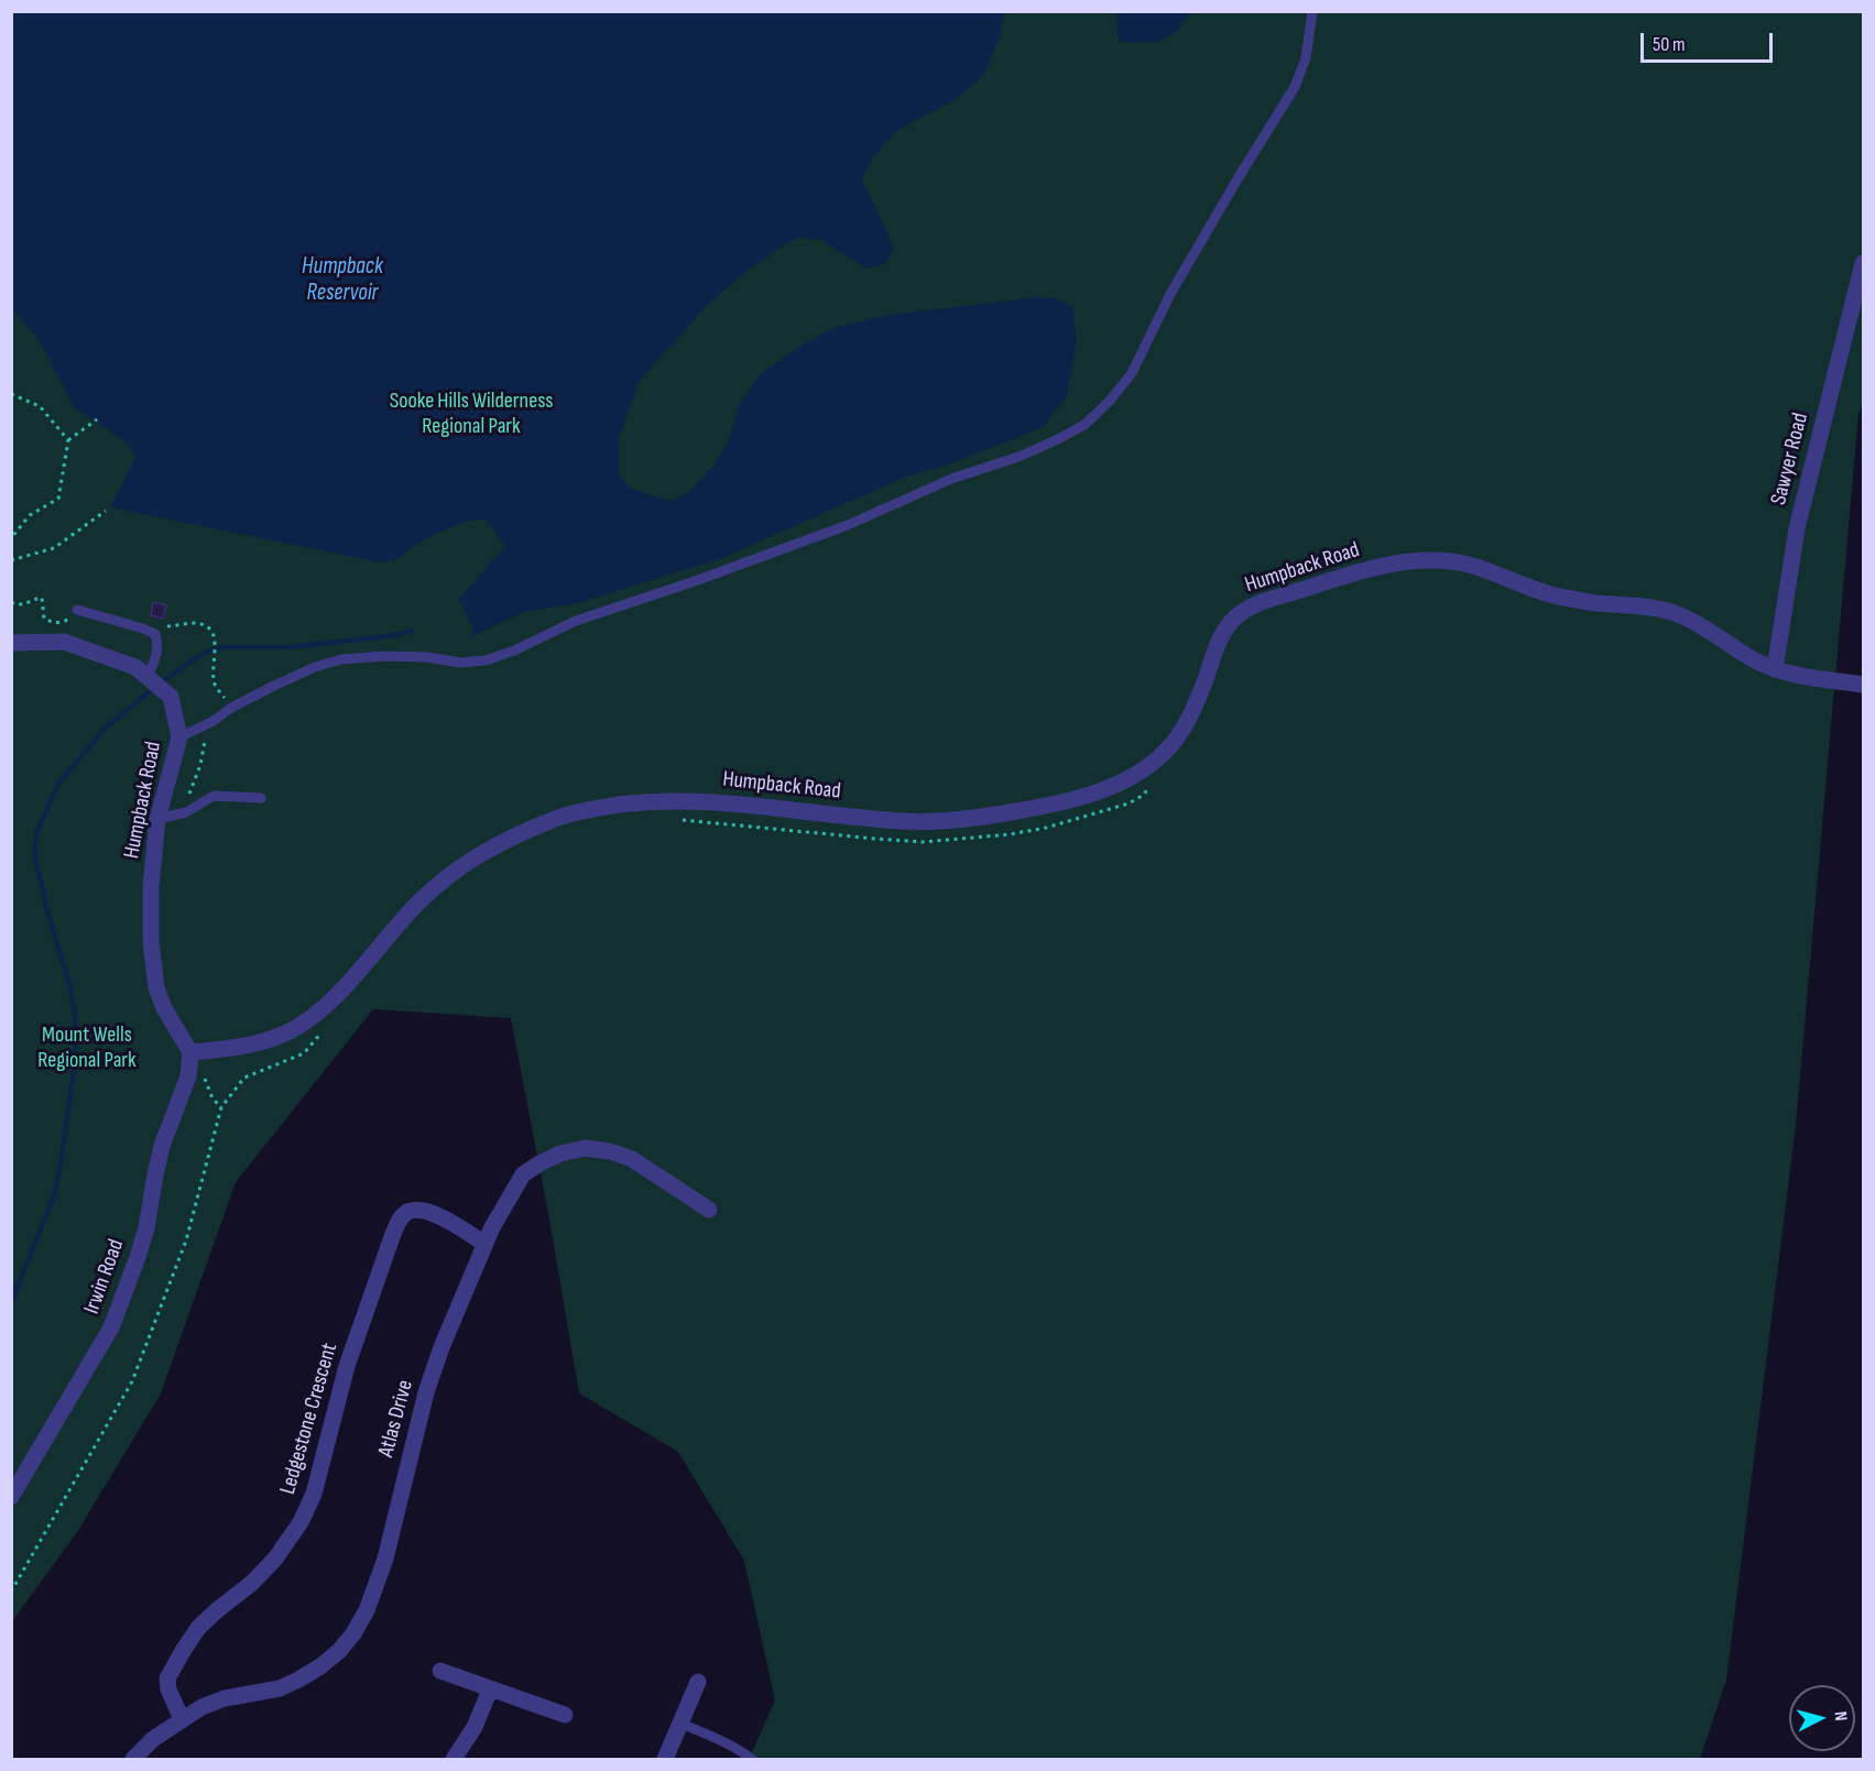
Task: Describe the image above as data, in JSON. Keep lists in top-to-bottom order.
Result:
{
  "streets": {
    "street": [
      "Sawyer Road",
      "Humpback Road",
      "Irwin Road",
      "Ledgestone Crescent",
      "Atlas Drive"
    ]
  },
  "crossings": [
    ["Sawyer Road", "Humpback Road"],
    ["Humpback Road", "Irwin Road"],
    ["Ledgestone Crescent", "Atlas Drive"]
  ],
  "water": ["Humpback Reservoir"],
  "parks": ["Sooke Hills Wilderness Regional Park", "Mount Wells Regional Park"],
  "scale_bar": "50 m",
  "north": "right"
}
